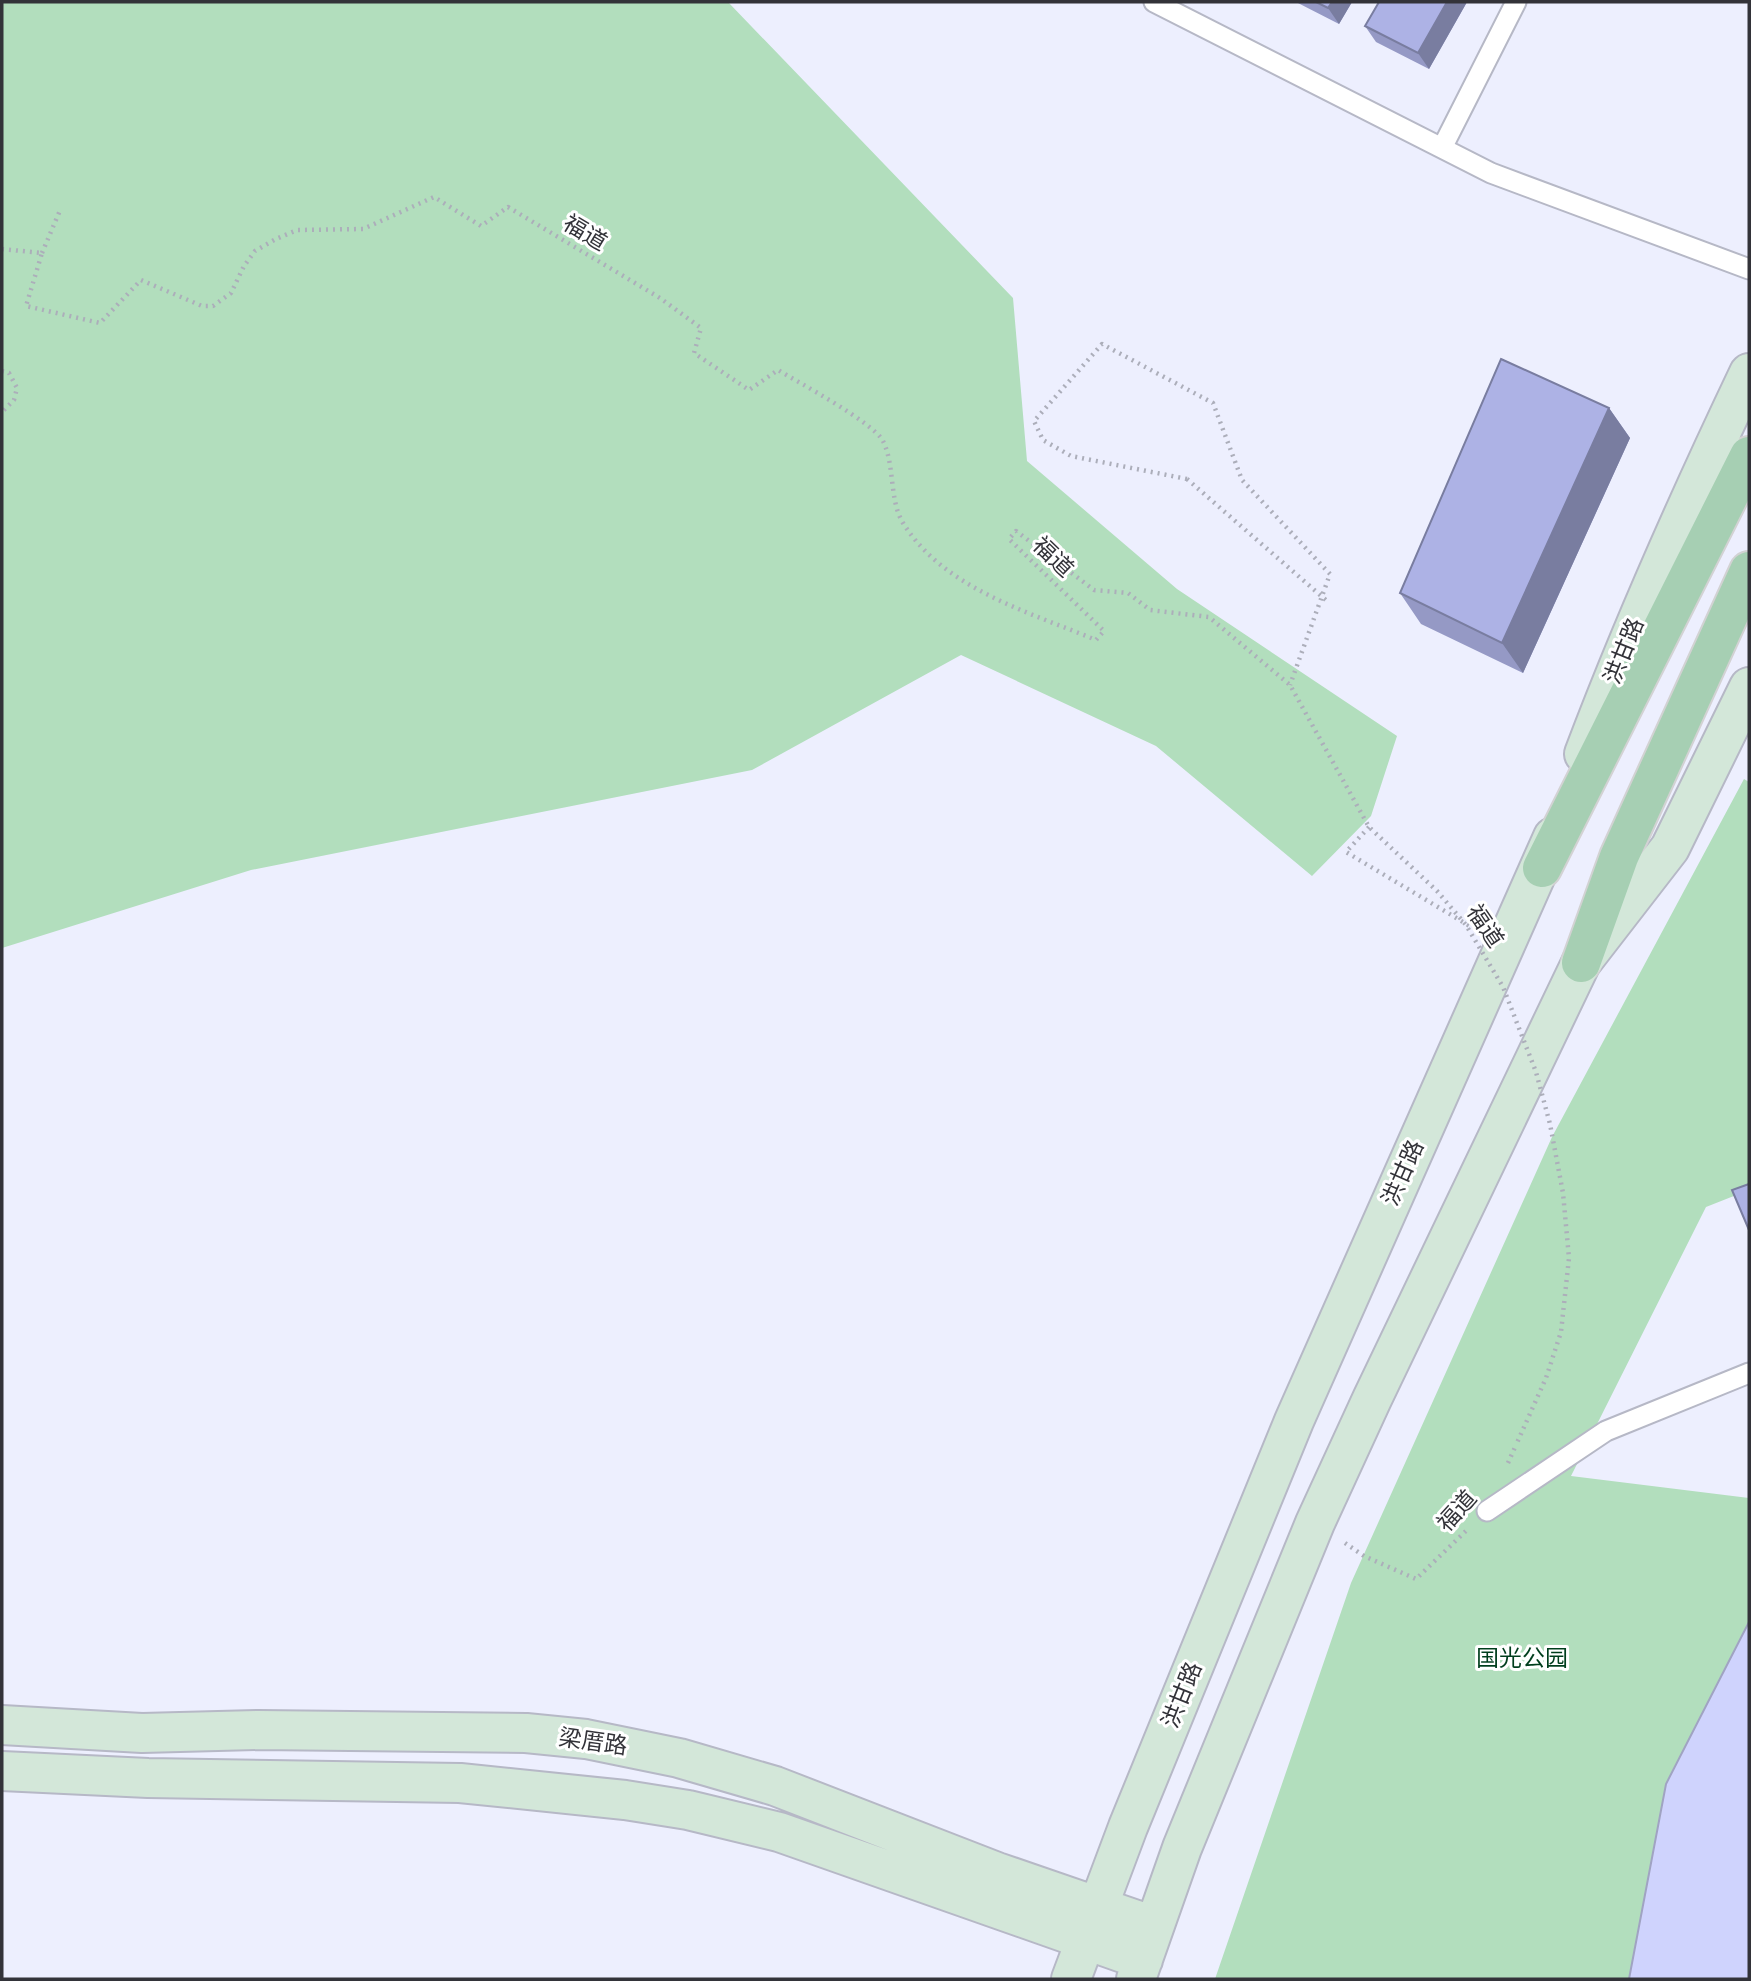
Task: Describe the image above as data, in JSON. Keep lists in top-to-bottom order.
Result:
{
  "streets": {
    "main road": ["洪甘路", "梁厝路"],
    "path": ["福道"]
  },
  "crossings": [
    ["洪甘路", "梁厝路"]
  ],
  "parks": ["国光公园"]
}
